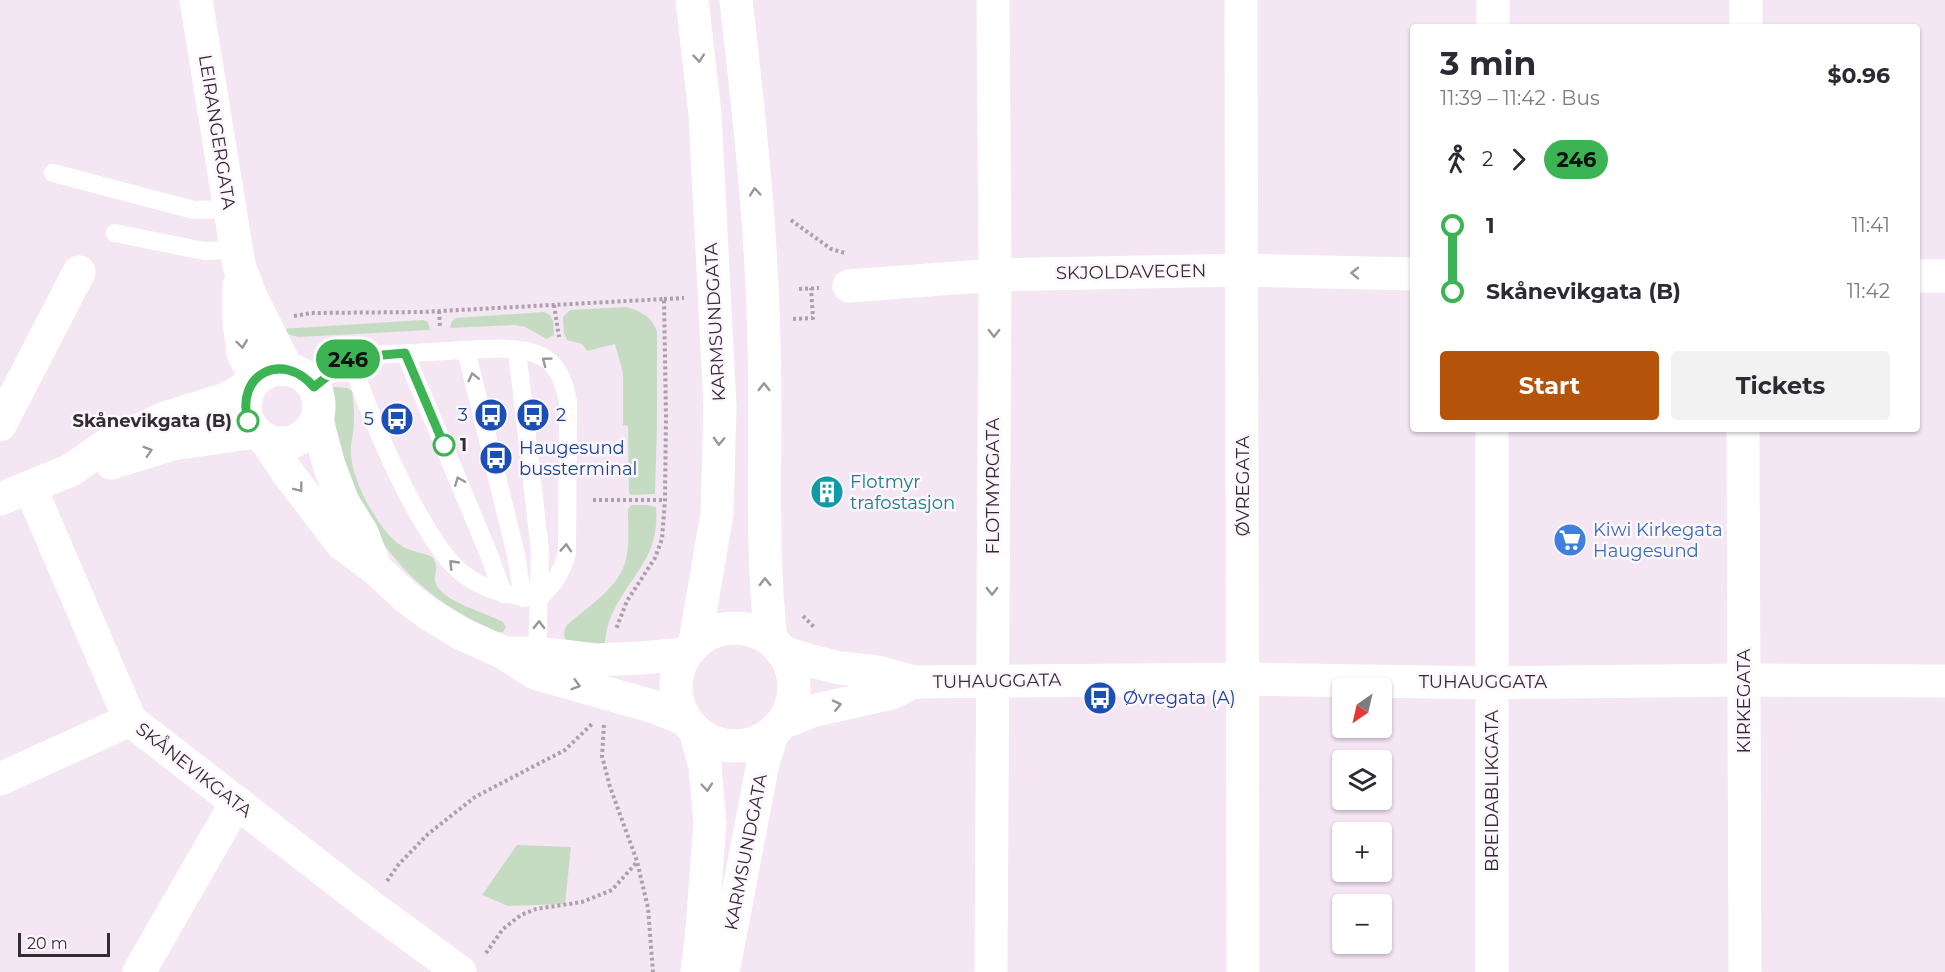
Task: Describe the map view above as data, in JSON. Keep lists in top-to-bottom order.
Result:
{
  "streets": {
    "street": [
      "LEIRANGERGATA",
      "SKJOLDAVEGEN",
      "KARMSUNDGATA",
      "FLOTMYRGATA",
      "ØVREGATA",
      "TUHAUGGATA",
      "KIRKEGATA",
      "SKÅNEVIKGATA",
      "BREIDABLIKGATA"
    ]
  },
  "crossings": [
    ["SKJOLDAVEGEN", "FLOTMYRGATA"],
    ["SKJOLDAVEGEN", "ØVREGATA"],
    ["KARMSUNDGATA", "TUHAUGGATA"],
    ["FLOTMYRGATA", "TUHAUGGATA"],
    ["ØVREGATA", "TUHAUGGATA"],
    ["TUHAUGGATA", "KIRKEGATA"],
    ["TUHAUGGATA", "BREIDABLIKGATA"]
  ],
  "places": {
    "bus stop": [
      "3",
      "2",
      "5",
      "Haugesund bussterminal",
      "Øvregata (A)"
    ],
    "other": ["Skånevikgata (B)", "1"],
    "building": ["Flotmyr trafostasjon"],
    "supermarket": ["Kiwi Kirkegata Haugesund"]
  },
  "lines": ["bus line 246"],
  "scale_bar": "20 m",
  "north": "bottom left",
  "page": {
    "on_map": "246",
    "heading": ["3 min", "11:39 – 11:42 · Bus", "$0.96"],
    "legs": ["2", "246"],
    "list": [
      {
        "name": "1",
        "value": "11:41"
      },
      {
        "name": "Skånevikgata (B)",
        "value": "11:42"
      }
    ],
    "buttons": ["Start", "Tickets"],
    "map_buttons": ["+", "−"],
    "scale": "20 m"
  }
}
